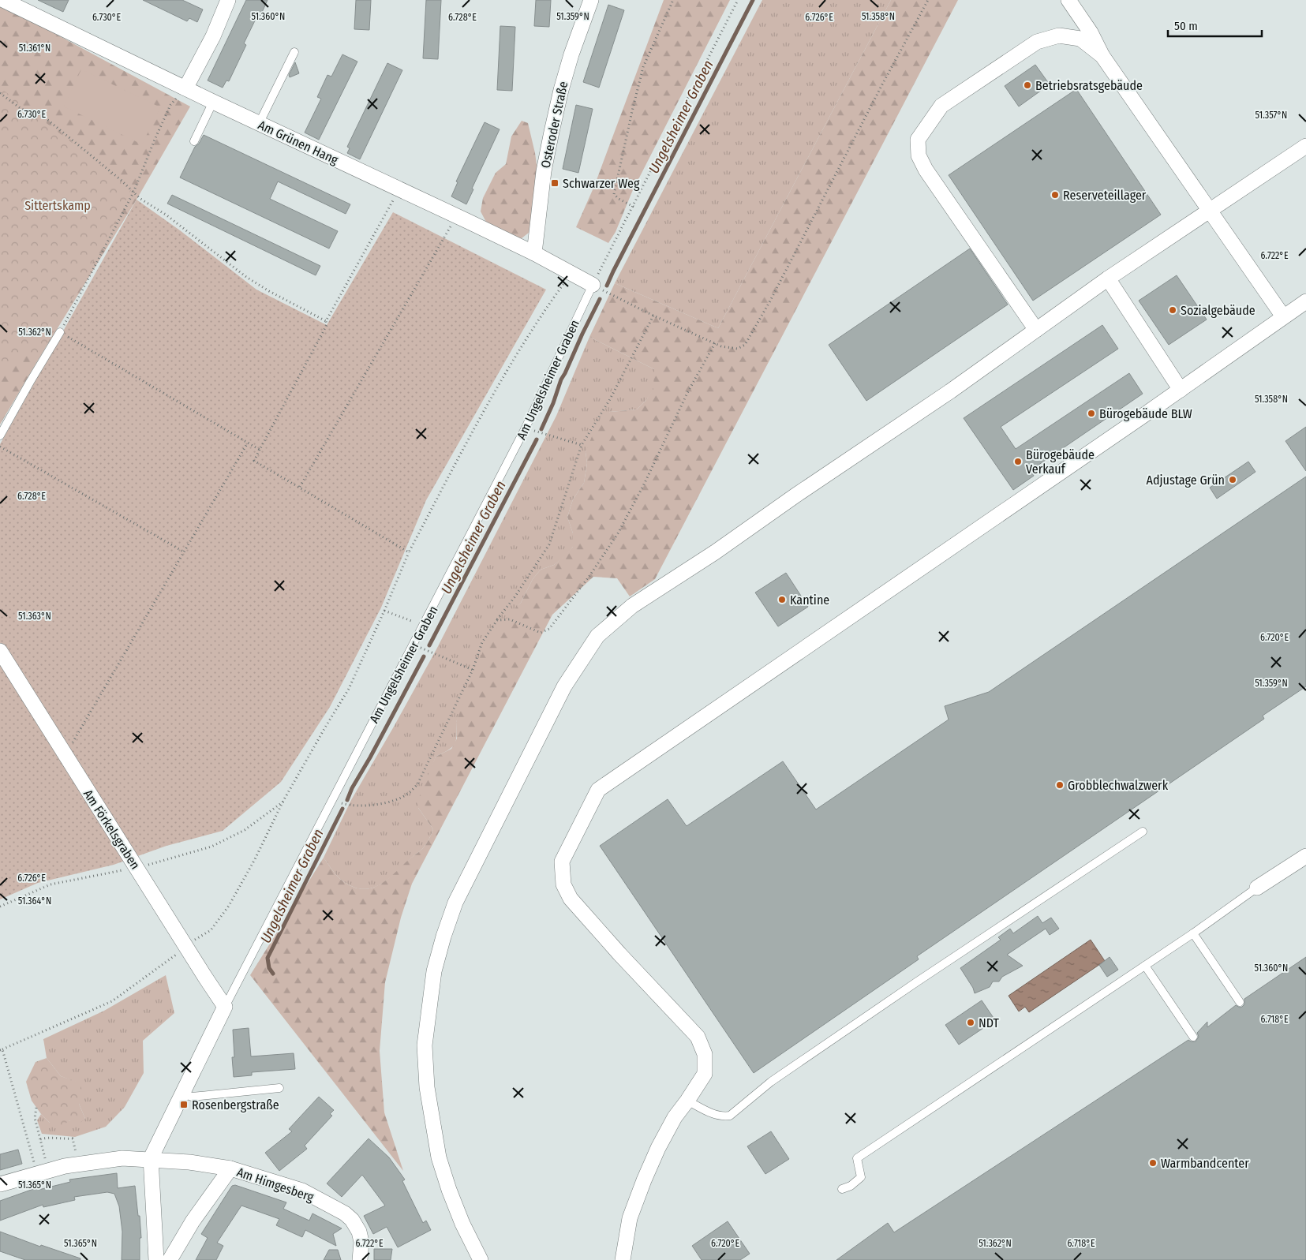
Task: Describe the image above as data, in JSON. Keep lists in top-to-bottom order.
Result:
{
  "streets": {
    "street": [
      "Osteroder Straße",
      "Am Grünen Hang",
      "Am Ungelsheimer Graben",
      "Am Förkelsgraben",
      "Am Himgesberg"
    ]
  },
  "crossings": [
    ["Osteroder Straße", "Am Grünen Hang"],
    ["Am Grünen Hang", "Am Ungelsheimer Graben"],
    ["Am Ungelsheimer Graben", "Am Förkelsgraben"],
    ["Am Ungelsheimer Graben", "Am Himgesberg"]
  ],
  "water": ["Ungelsheimer Graben"],
  "parks": ["Sittertskamp"],
  "places": {
    "other": [
      "Betriebsratsgebäude",
      "Reserveteillager",
      "Sozialgebäude",
      "Bürogebäude BLW",
      "Bürogebäude Verkauf",
      "Adjustage Grün",
      "Kantine",
      "Grobblechwalzwerk",
      "NDT",
      "Warmbandcenter"
    ],
    "transit": ["Schwarzer Weg", "Rosenbergstraße"]
  },
  "scale_bar": "50 m",
  "coordinates": [
    "51.359°N",
    "51.358°N",
    "51.360°N",
    "6.730°E",
    "6.728°E",
    "6.726°E",
    "51.361°N",
    "51.357°N",
    "6.722°E",
    "51.362°N",
    "51.363°N",
    "6.720°E",
    "51.364°N",
    "6.718°E",
    "51.365°N"
  ]
}
